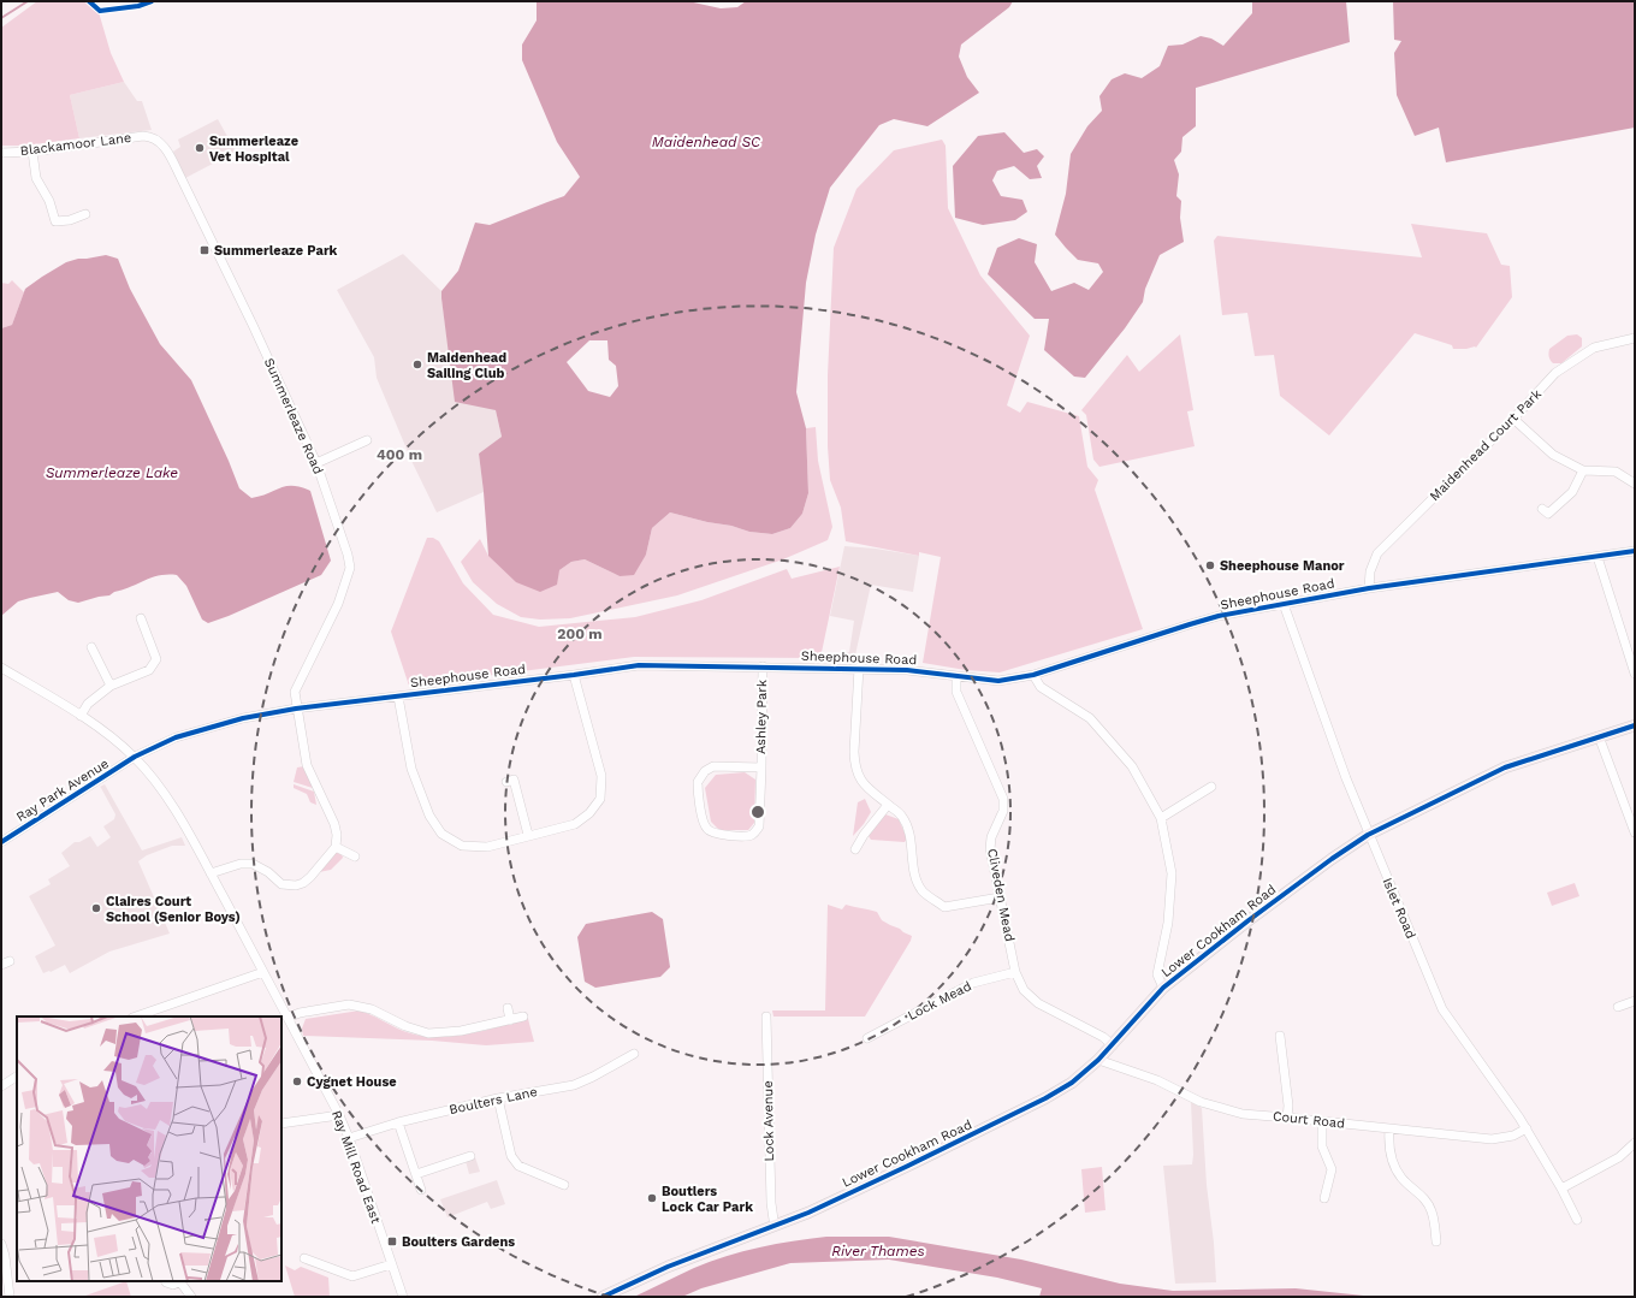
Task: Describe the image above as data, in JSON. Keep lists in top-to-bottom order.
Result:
{
  "streets": {
    "main road": ["Lower Cookham Road"],
    "street": [
      "Blackamoor Lane",
      "Summerleaze Road",
      "Maidenhead Court Park",
      "Sheephouse Road",
      "Ashley Park",
      "Ray Park Avenue",
      "Cliveden Mead",
      "Islet Road",
      "Lock Mead",
      "Boulters Lane",
      "Court Road",
      "Lock Avenue",
      "Ray Mill Road East"
    ]
  },
  "crossings": [
    ["Blackamoor Lane", "Summerleaze Road"],
    ["Summerleaze Road", "Sheephouse Road"],
    ["Maidenhead Court Park", "Sheephouse Road"],
    ["Sheephouse Road", "Ashley Park"],
    ["Sheephouse Road", "Ray Park Avenue"],
    ["Sheephouse Road", "Cliveden Mead"],
    ["Sheephouse Road", "Islet Road"],
    ["Sheephouse Road", "Ray Mill Road East"],
    ["Ray Park Avenue", "Ray Mill Road East"],
    ["Cliveden Mead", "Lower Cookham Road"],
    ["Cliveden Mead", "Lock Mead"],
    ["Islet Road", "Lower Cookham Road"],
    ["Islet Road", "Court Road"],
    ["Lower Cookham Road", "Court Road"],
    ["Lower Cookham Road", "Lock Avenue"],
    ["Boulters Lane", "Ray Mill Road East"]
  ],
  "water": ["Maidenhead SC", "Summerleaze Lake", "River Thames"],
  "places": {
    "other": [
      "Summerleaze Vet Hospital",
      "Maidenhead Sailing Club",
      "Sheephouse Manor",
      "Claires Court School (Senior Boys)",
      "Cygnet House",
      "Boutlers Lock Car Park"
    ],
    "transit": ["Summerleaze Park", "Boulters Gardens"]
  },
  "rings": ["400 m", "200 m"]
}
